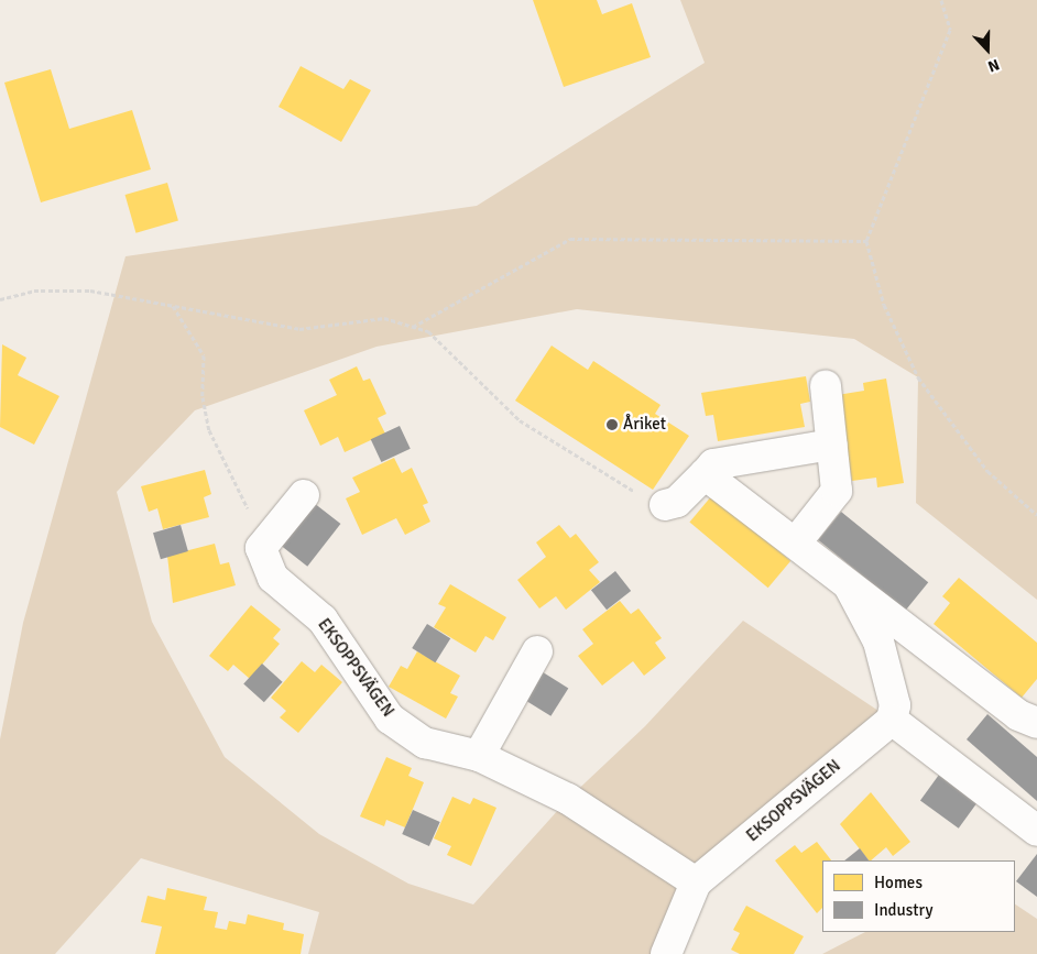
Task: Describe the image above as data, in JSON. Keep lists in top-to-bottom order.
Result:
{
  "streets": {
    "street": ["EKSOPPSVÄGEN"]
  },
  "places": ["Åriket"],
  "legend": ["Homes", "Industry"],
  "north": "bottom"
}
